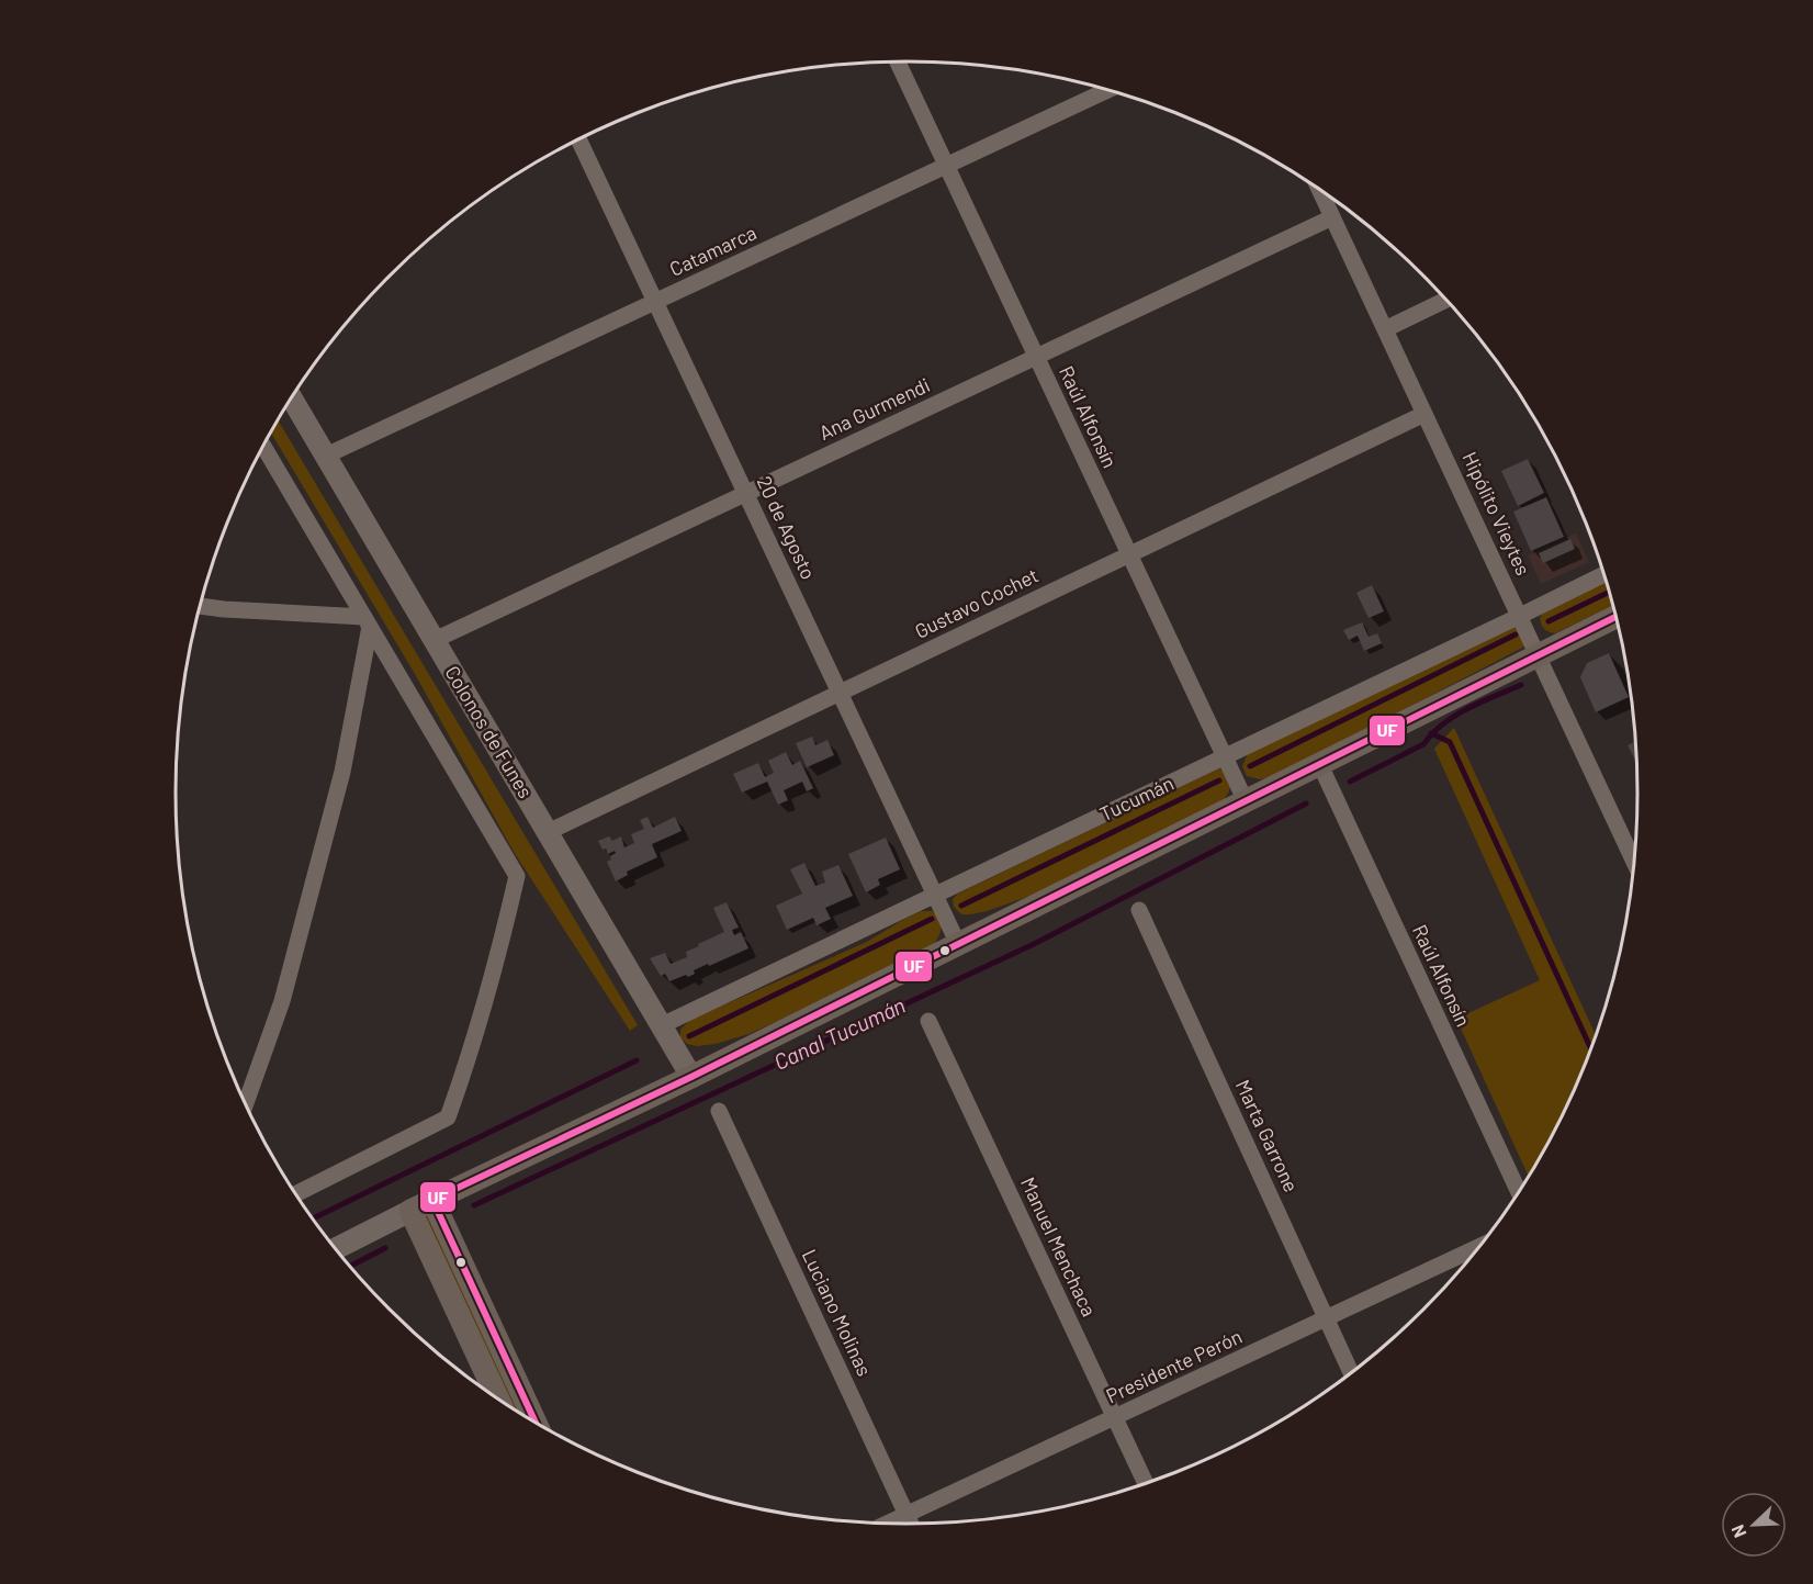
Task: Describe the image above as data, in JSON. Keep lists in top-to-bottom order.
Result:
{
  "streets": {
    "street": [
      "Catamarca",
      "Ana Gurmendi",
      "Raúl Alfonsín",
      "Hipólito Vieytes",
      "20 de Agosto",
      "Gustavo Cochet",
      "Colonos de Funes",
      "Tucumán",
      "Marta Garrone",
      "Manuel Menchaca",
      "Luciano Molinas",
      "Presidente Perón"
    ]
  },
  "crossings": [
    ["Catamarca", "Raúl Alfonsín"],
    ["Catamarca", "20 de Agosto"],
    ["Catamarca", "Colonos de Funes"],
    ["Ana Gurmendi", "Raúl Alfonsín"],
    ["Ana Gurmendi", "Hipólito Vieytes"],
    ["Ana Gurmendi", "20 de Agosto"],
    ["Ana Gurmendi", "Colonos de Funes"],
    ["Raúl Alfonsín", "Gustavo Cochet"],
    ["Raúl Alfonsín", "Tucumán"],
    ["Hipólito Vieytes", "Gustavo Cochet"],
    ["Hipólito Vieytes", "Tucumán"],
    ["20 de Agosto", "Gustavo Cochet"],
    ["20 de Agosto", "Tucumán"],
    ["Gustavo Cochet", "Colonos de Funes"],
    ["Colonos de Funes", "Tucumán"],
    ["Marta Garrone", "Presidente Perón"],
    ["Manuel Menchaca", "Presidente Perón"],
    ["Luciano Molinas", "Presidente Perón"]
  ],
  "water": ["Canal Tucumán"],
  "lines": ["transit line UF"],
  "north": "bottom left"
}
